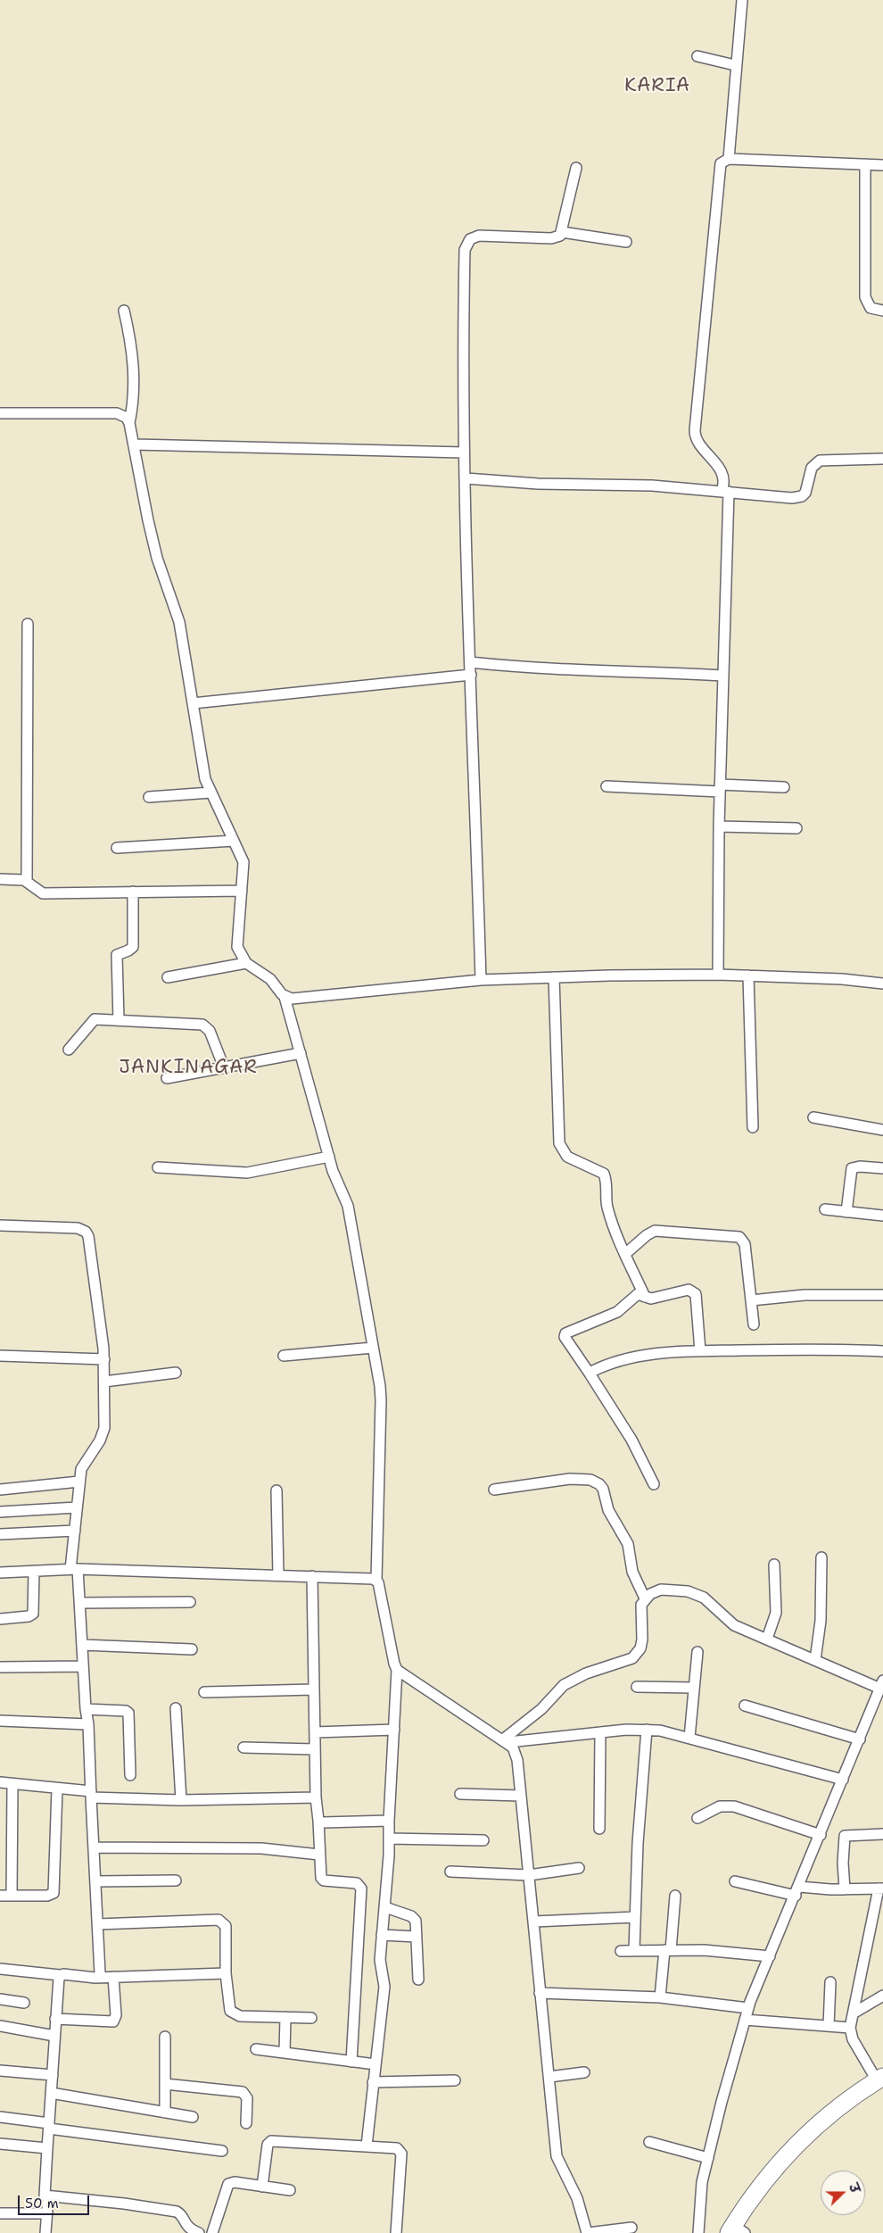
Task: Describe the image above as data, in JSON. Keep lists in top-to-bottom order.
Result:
{
  "districts": ["KARIA", "JANKINAGAR"],
  "scale_bar": "50 m",
  "north": "right"
}
